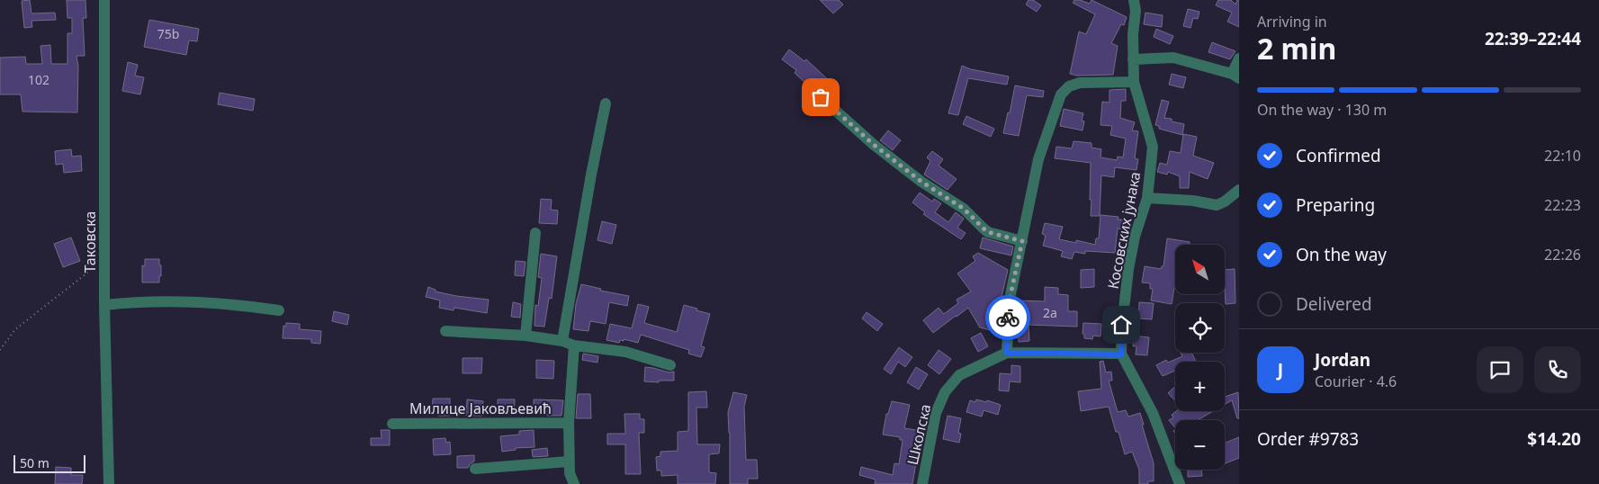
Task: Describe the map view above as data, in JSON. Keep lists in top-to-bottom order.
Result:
{
  "streets": {
    "street": [
      "Косовских јунака",
      "Таковска",
      "Милице Јаковљевић",
      "Школска"
    ]
  },
  "crossings": [
    ["Косовских јунака", "Школска"]
  ],
  "house_numbers": ["75b", "102", "2a"],
  "scale_bar": "50 m",
  "north": "top left",
  "page": {
    "heading": ["2 min", "Arriving in", "22:39–22:44"],
    "panel": [
      "Jordan",
      "Courier · 4.6",
      "Order #9783",
      "$14.20"
    ],
    "bar": "On the way · 130 m",
    "list": [
      ["Confirmed", "22:10"],
      ["Preparing", "22:23"],
      ["On the way", "22:26"],
      "Delivered"
    ],
    "map_buttons": ["+", "−"],
    "round": "J",
    "scale": "50 m"
  }
}
